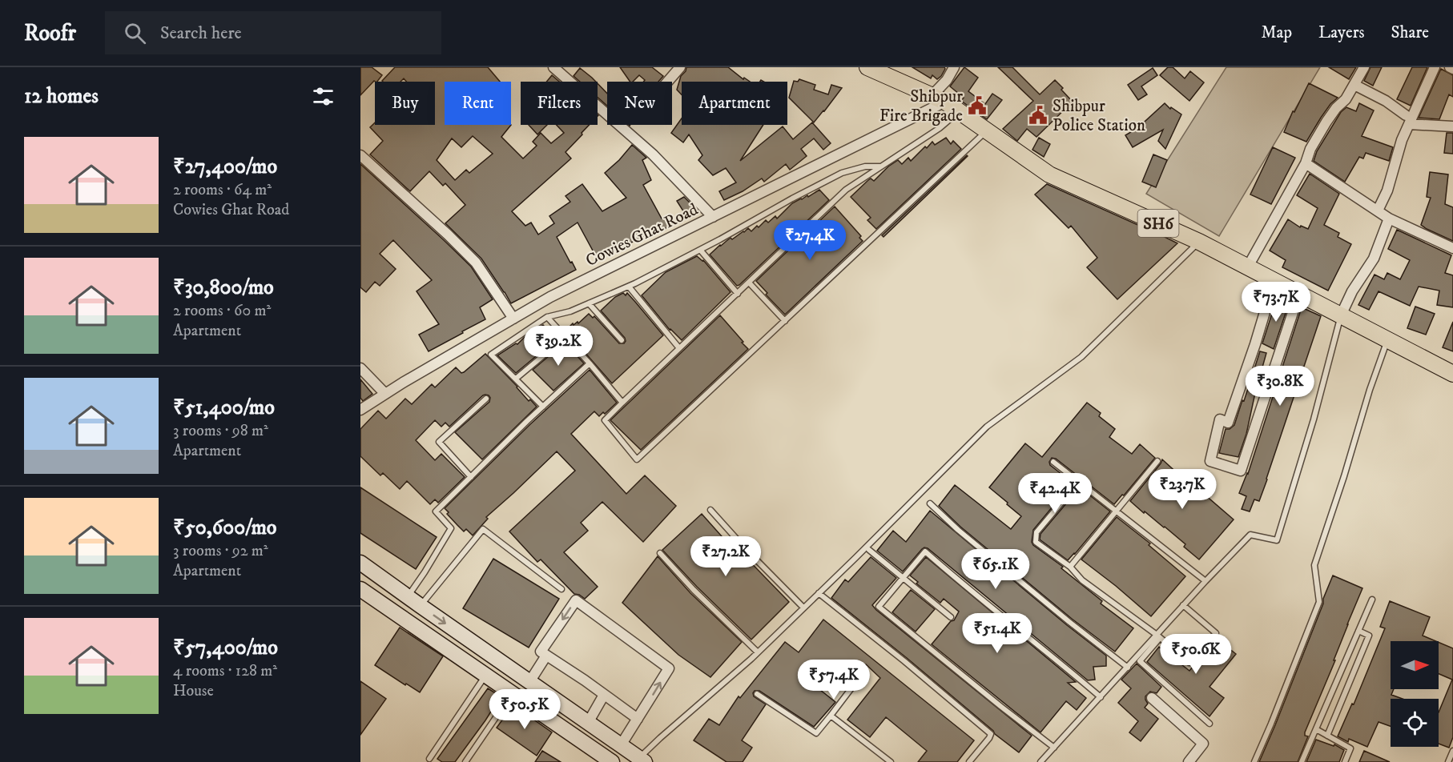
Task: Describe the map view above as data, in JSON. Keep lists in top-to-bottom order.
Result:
{
  "streets": {
    "main road": ["SH6"],
    "street": ["Cowies Ghat Road"]
  },
  "crossings": [
    ["SH6", "Cowies Ghat Road"]
  ],
  "places": {
    "public building": ["Shibpur Fire Brigade", "Shibpur Police Station"]
  },
  "north": "right",
  "page": {
    "header": "Roofr",
    "search": "Search here",
    "nav": ["Map", "Layers", "Share"],
    "heading": "12 homes",
    "chip": [
      "Buy",
      "Rent",
      "Filters",
      "New",
      "Apartment"
    ],
    "list": [
      {
        "name": "₹27,400/mo",
        "note": "2 rooms · 64 m² · Cowies Ghat Road"
      },
      {
        "name": "₹30,800/mo",
        "note": "2 rooms · 60 m² · Apartment"
      },
      {
        "name": "₹51,400/mo",
        "note": "3 rooms · 98 m² · Apartment"
      },
      {
        "name": "₹50,600/mo",
        "note": "3 rooms · 92 m² · Apartment"
      },
      {
        "name": "₹57,400/mo",
        "note": "4 rooms · 128 m² · House"
      }
    ],
    "price": [
      "₹27.4K",
      "₹73.7K",
      "₹39.2K",
      "₹30.8K",
      "₹23.7K",
      "₹42.4K",
      "₹27.2K",
      "₹65.1K",
      "₹51.4K",
      "₹50.6K",
      "₹57.4K",
      "₹50.5K"
    ]
  }
}
